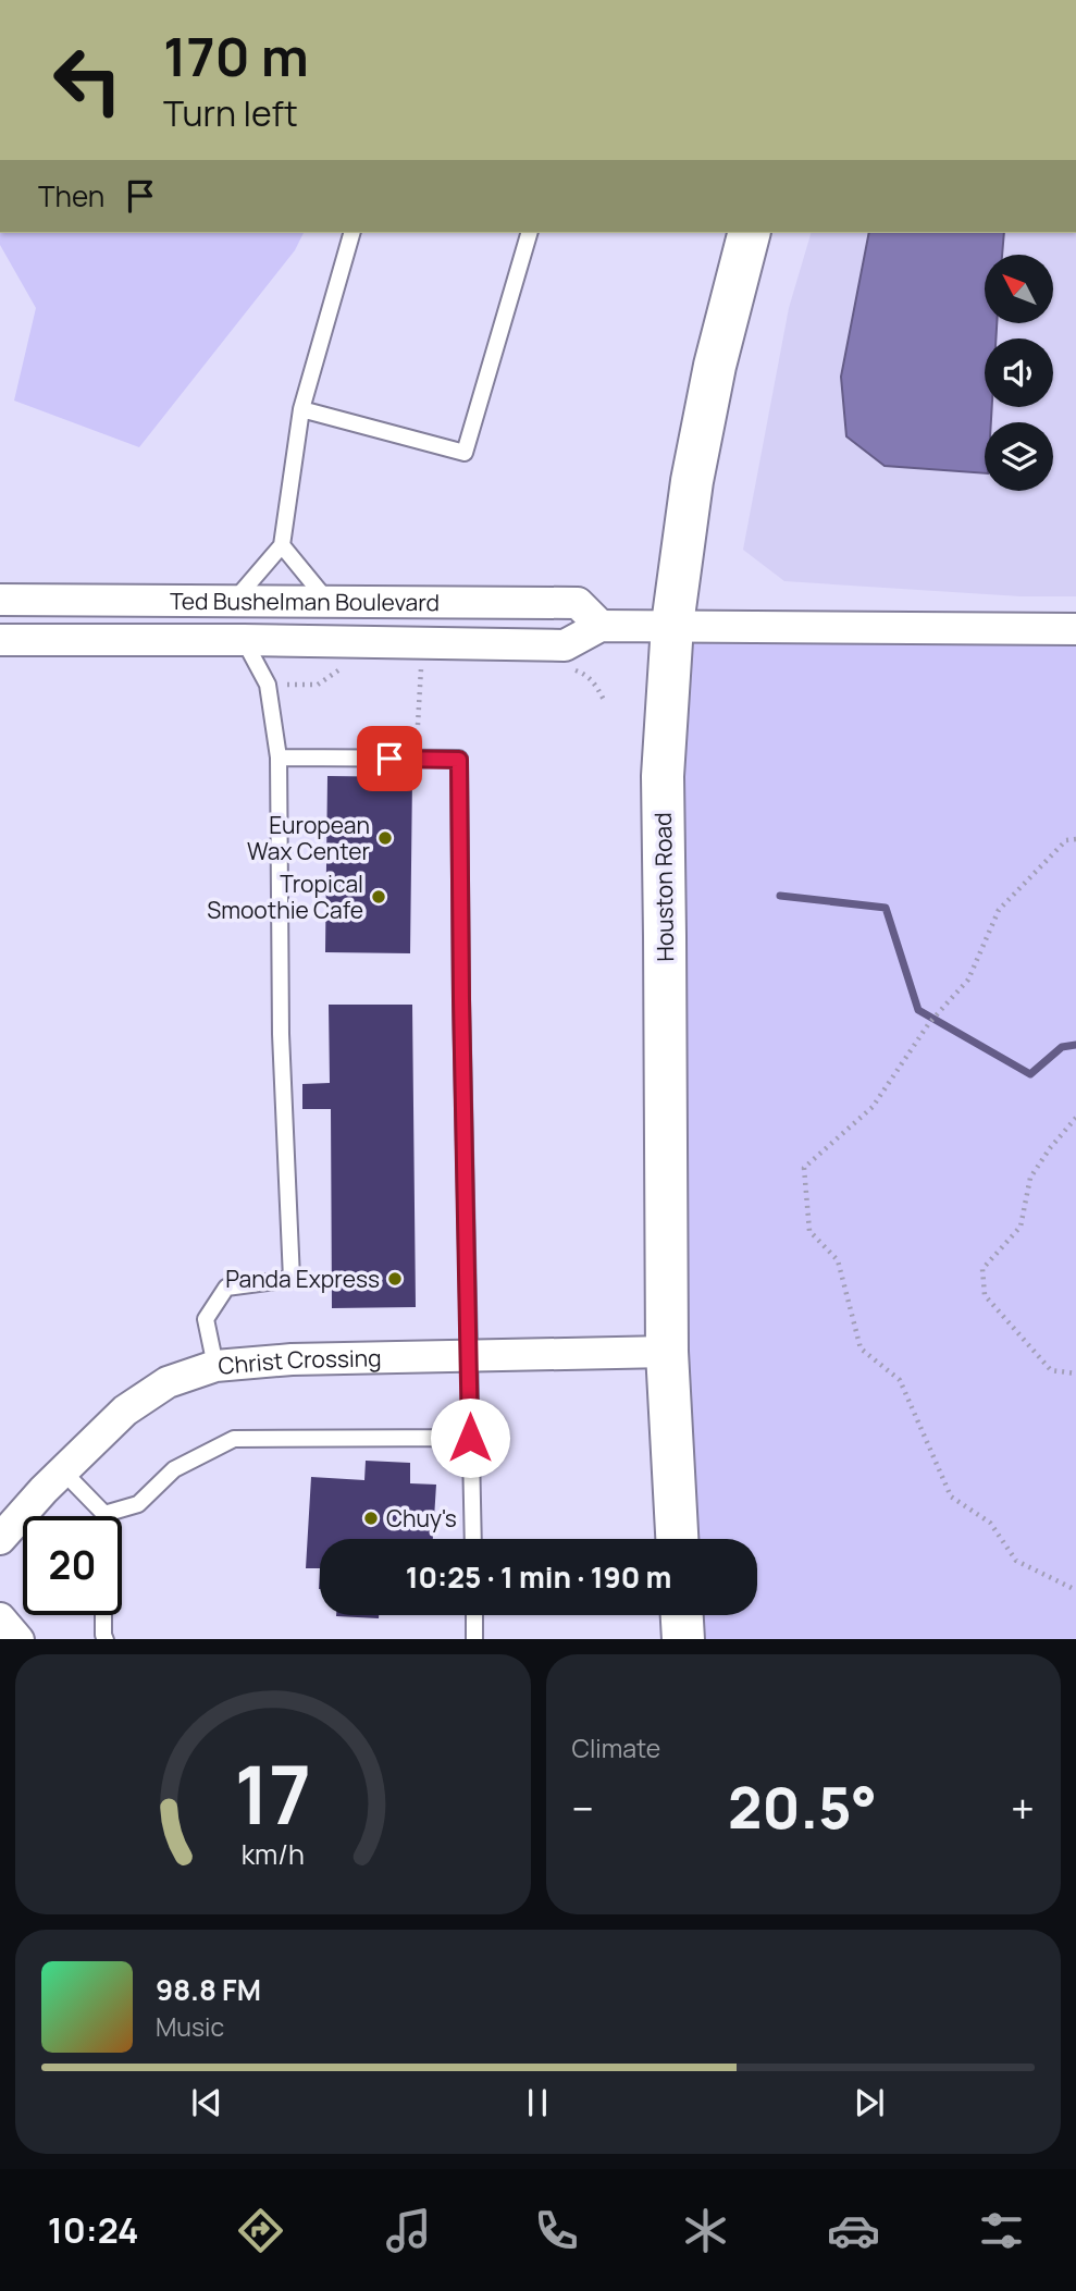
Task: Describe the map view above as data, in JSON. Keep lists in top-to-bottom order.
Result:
{
  "streets": {
    "main road": ["Houston Road"],
    "street": ["Ted Bushelman Boulevard", "Christ Crossing"]
  },
  "crossings": [
    ["Ted Bushelman Boulevard", "Houston Road"],
    ["Houston Road", "Christ Crossing"]
  ],
  "places": [
    "European Wax Center",
    "Tropical Smoothie Cafe",
    "Panda Express",
    "Chuy's"
  ],
  "north": "top left",
  "page": {
    "turn": ["170 m", "Turn left"],
    "then": "Then",
    "limit": "20",
    "trip": "10:25 · 1 min · 190 m",
    "tile": "Climate",
    "heat": ["−", "20.5°", "+"],
    "song": ["98.8 FM", "Music"],
    "tabs": "10:24",
    "gauge": ["17", "km/h"]
  }
}
